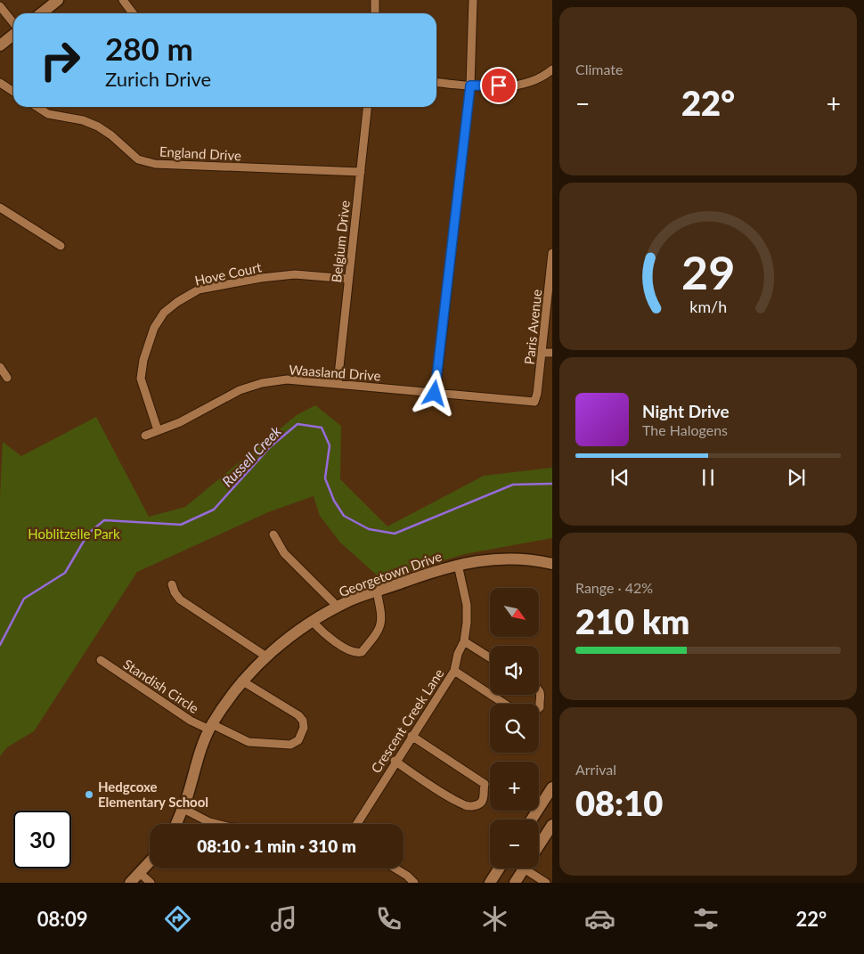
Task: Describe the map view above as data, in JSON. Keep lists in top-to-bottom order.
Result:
{
  "streets": {
    "street": [
      "England Drive",
      "Belgium Drive",
      "Hove Court",
      "Paris Avenue",
      "Waasland Drive",
      "Georgetown Drive",
      "Standish Circle",
      "Crescent Creek Lane"
    ]
  },
  "crossings": [
    ["England Drive", "Belgium Drive"],
    ["Belgium Drive", "Hove Court"],
    ["Belgium Drive", "Waasland Drive"],
    ["Hove Court", "Waasland Drive"],
    ["Paris Avenue", "Waasland Drive"],
    ["Georgetown Drive", "Standish Circle"],
    ["Georgetown Drive", "Crescent Creek Lane"]
  ],
  "water": ["Russell Creek"],
  "parks": ["Hoblitzelle Park"],
  "places": ["Hedgcoxe Elementary School"],
  "north": "bottom right",
  "page": {
    "tile": [
      "Climate",
      ["Range · 42%", "210 km"],
      ["Arrival", "08:10"]
    ],
    "turn": ["280 m", "Zurich Drive"],
    "heat": ["−", "22°", "+"],
    "song": ["Night Drive", "The Halogens"],
    "map_buttons": ["+", "−"],
    "limit": "30",
    "trip": "08:10 · 1 min · 310 m",
    "tabs": ["08:09", "22°"],
    "gauge": ["29", "km/h"]
  }
}
